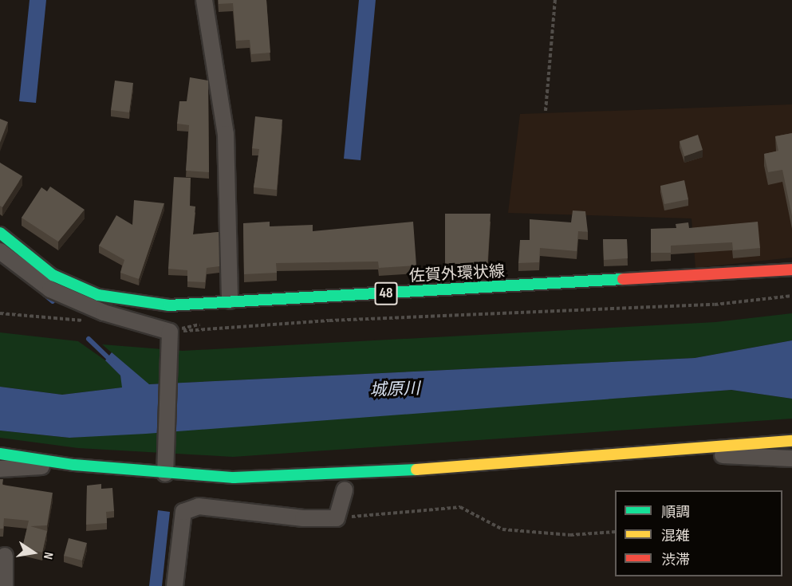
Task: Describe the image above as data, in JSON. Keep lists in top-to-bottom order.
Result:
{
  "streets": {
    "main road": ["佐賀外環状線", "48"]
  },
  "water": ["城原川"],
  "legend": ["順調", "混雑", "渋滞"],
  "north": "right"
}
